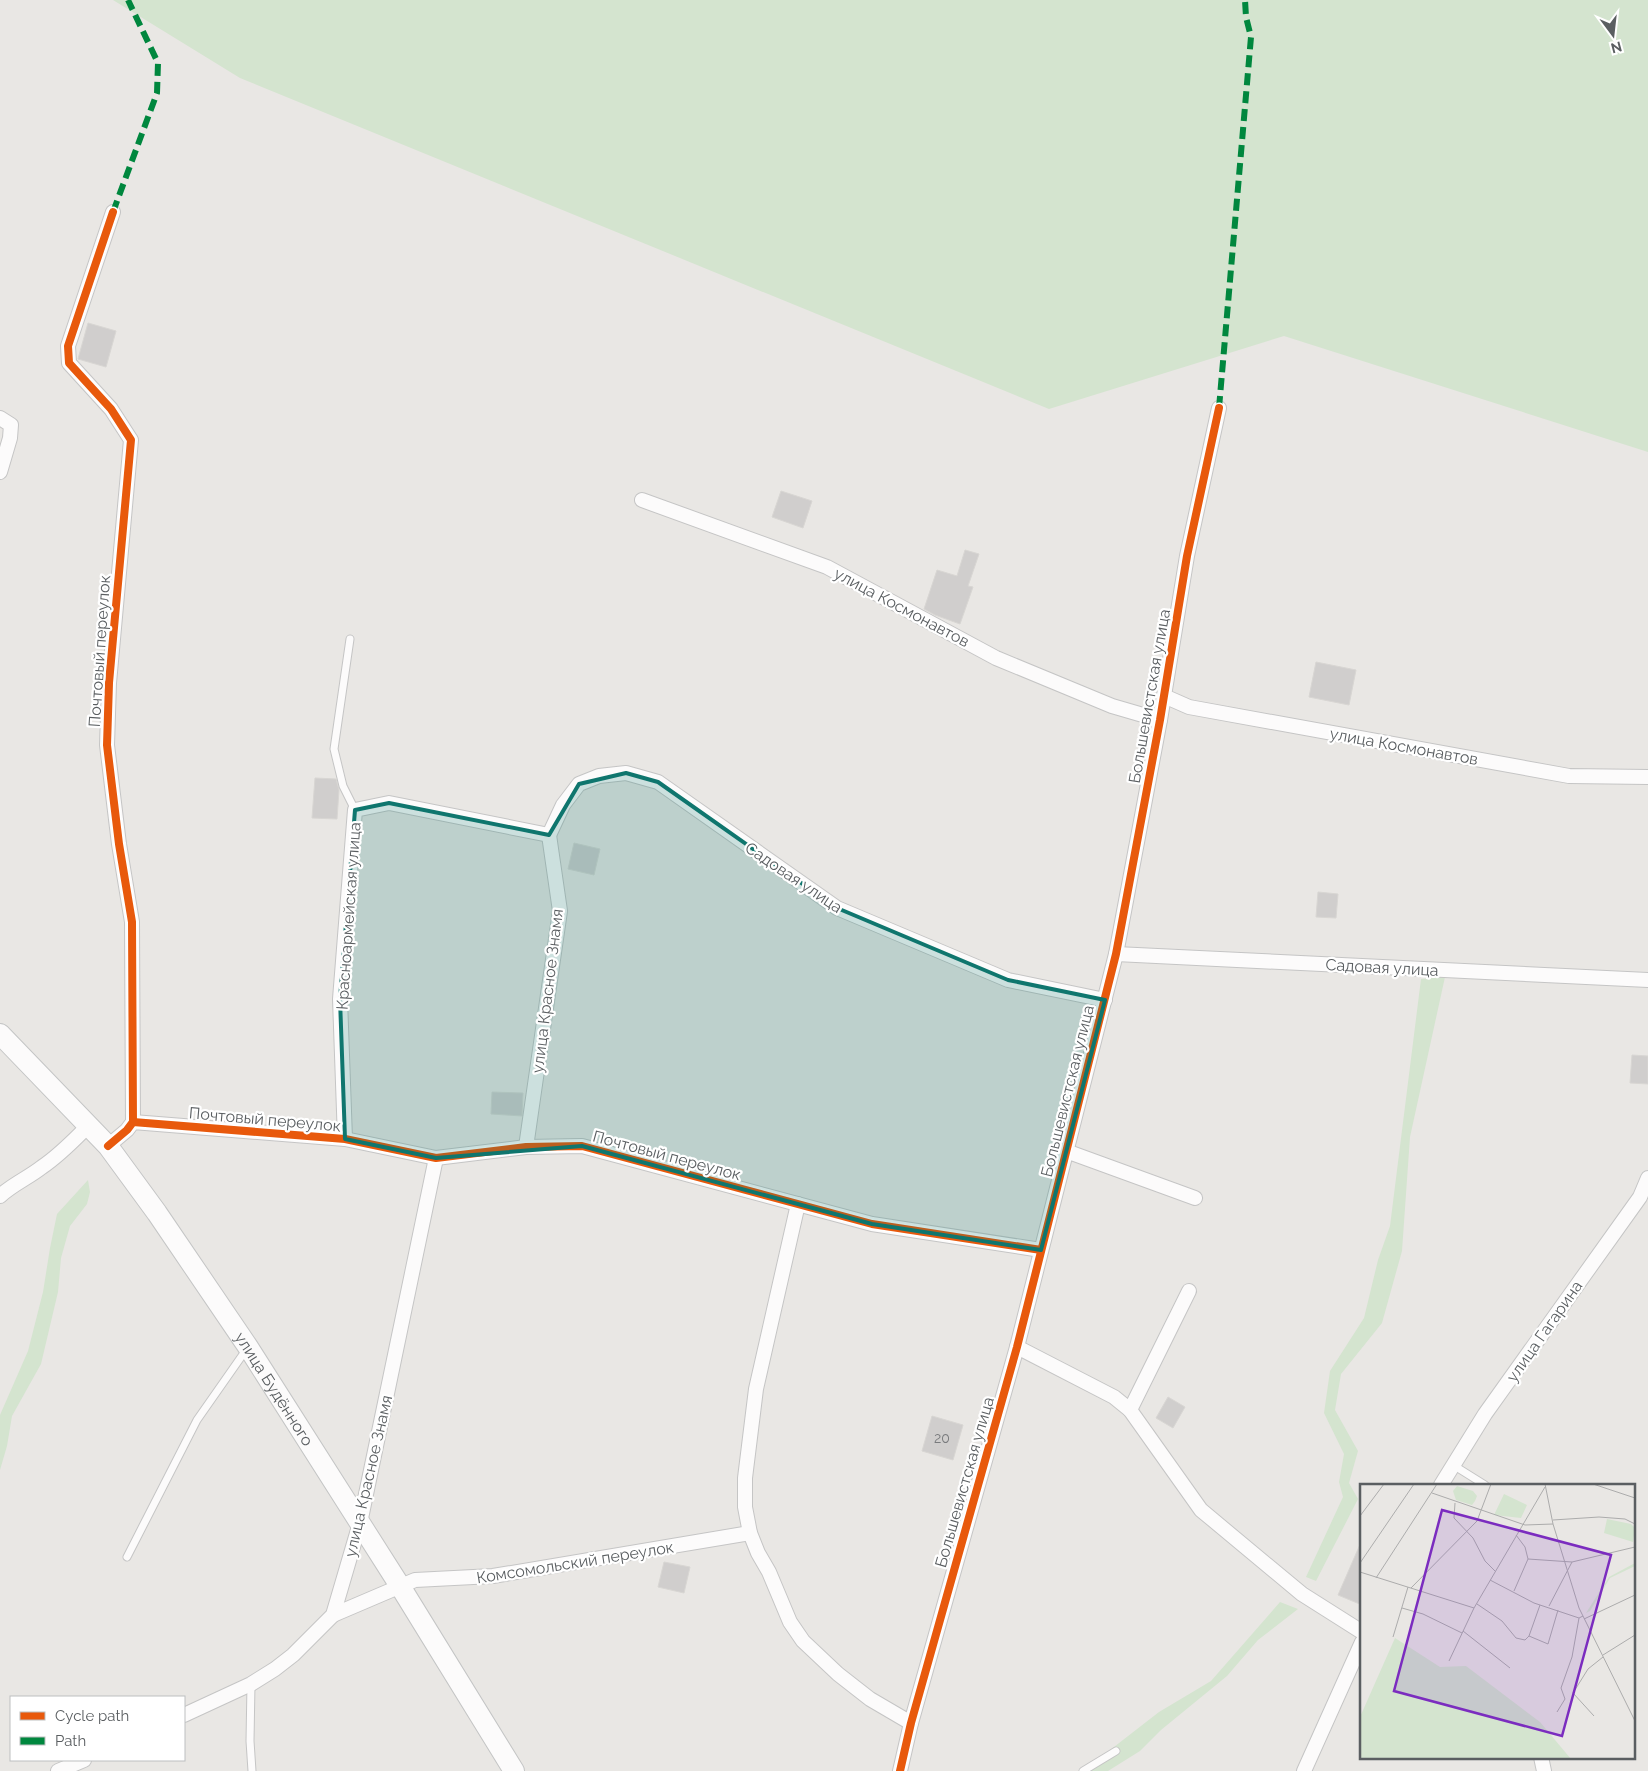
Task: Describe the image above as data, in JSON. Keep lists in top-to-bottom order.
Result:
{
  "streets": {
    "main road": ["улица Будённого"],
    "street": [
      "улица Космонавтов",
      "Почтовый переулок",
      "Большевистская улица",
      "Садовая улица",
      "Красноармейская улица",
      "улица Красное Знамя",
      "улица Гагарина",
      "Комсомольский переулок"
    ]
  },
  "crossings": [
    ["улица Космонавтов", "Большевистская улица"],
    ["Почтовый переулок", "Большевистская улица"],
    ["Почтовый переулок", "Красноармейская улица"],
    ["Почтовый переулок", "улица Красное Знамя"],
    ["Большевистская улица", "Садовая улица"],
    ["Садовая улица", "улица Красное Знамя"],
    ["улица Красное Знамя", "улица Будённого"],
    ["улица Красное Знамя", "Комсомольский переулок"],
    ["улица Будённого", "Комсомольский переулок"]
  ],
  "house_numbers": ["20"],
  "legend": ["Cycle path", "Path"],
  "north": "bottom"
}
